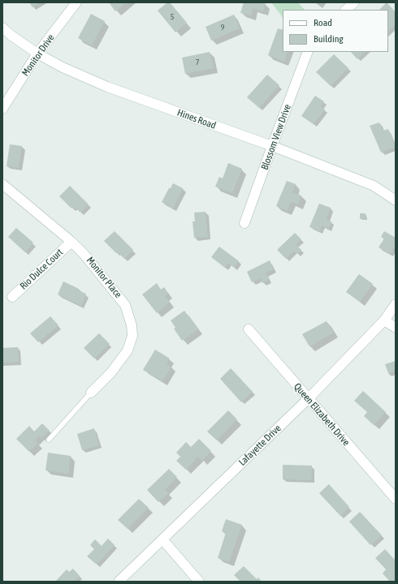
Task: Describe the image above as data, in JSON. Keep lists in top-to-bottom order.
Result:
{
  "streets": {
    "street": [
      "Monitor Drive",
      "Hines Road",
      "Blossom View Drive",
      "Rio Dulce Court",
      "Monitor Place",
      "Queen Elizabeth Drive",
      "Lafayette Drive"
    ]
  },
  "crossings": [
    ["Monitor Drive", "Hines Road"],
    ["Hines Road", "Blossom View Drive"],
    ["Rio Dulce Court", "Monitor Place"],
    ["Queen Elizabeth Drive", "Lafayette Drive"]
  ],
  "house_numbers": ["5", "9", "7"],
  "legend": ["Road", "Building"]
}
